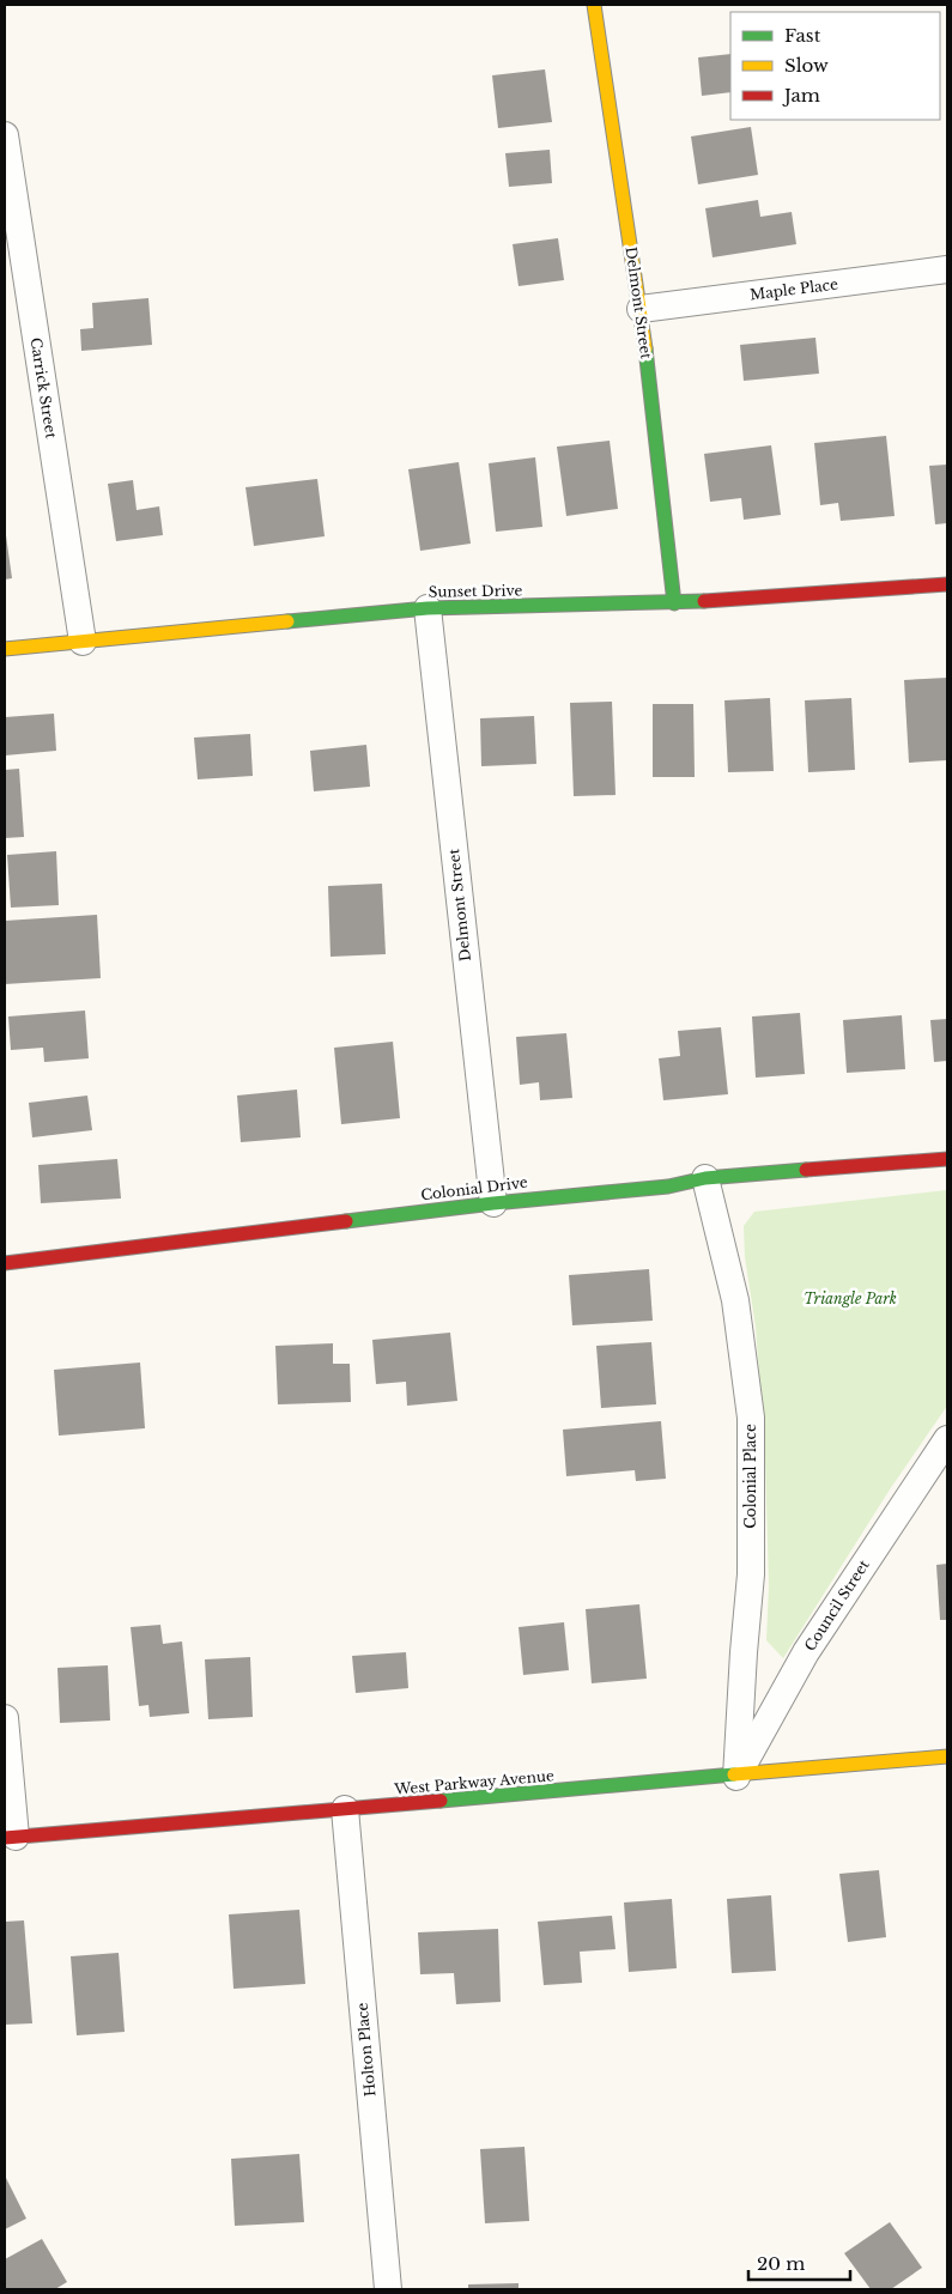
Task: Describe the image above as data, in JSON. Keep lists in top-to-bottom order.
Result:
{
  "streets": {
    "street": [
      "Maple Place",
      "Delmont Street",
      "Carrick Street",
      "Sunset Drive",
      "Colonial Drive",
      "Colonial Place",
      "Council Street",
      "West Parkway Avenue",
      "Holton Place"
    ]
  },
  "crossings": [
    ["Maple Place", "Delmont Street"],
    ["Delmont Street", "Sunset Drive"],
    ["Delmont Street", "Colonial Drive"],
    ["Carrick Street", "Sunset Drive"],
    ["Colonial Drive", "Colonial Place"],
    ["Colonial Place", "Council Street"],
    ["Colonial Place", "West Parkway Avenue"],
    ["Council Street", "West Parkway Avenue"],
    ["West Parkway Avenue", "Holton Place"]
  ],
  "parks": ["Triangle Park"],
  "legend": ["Fast", "Slow", "Jam"],
  "scale_bar": "20 m"
}
